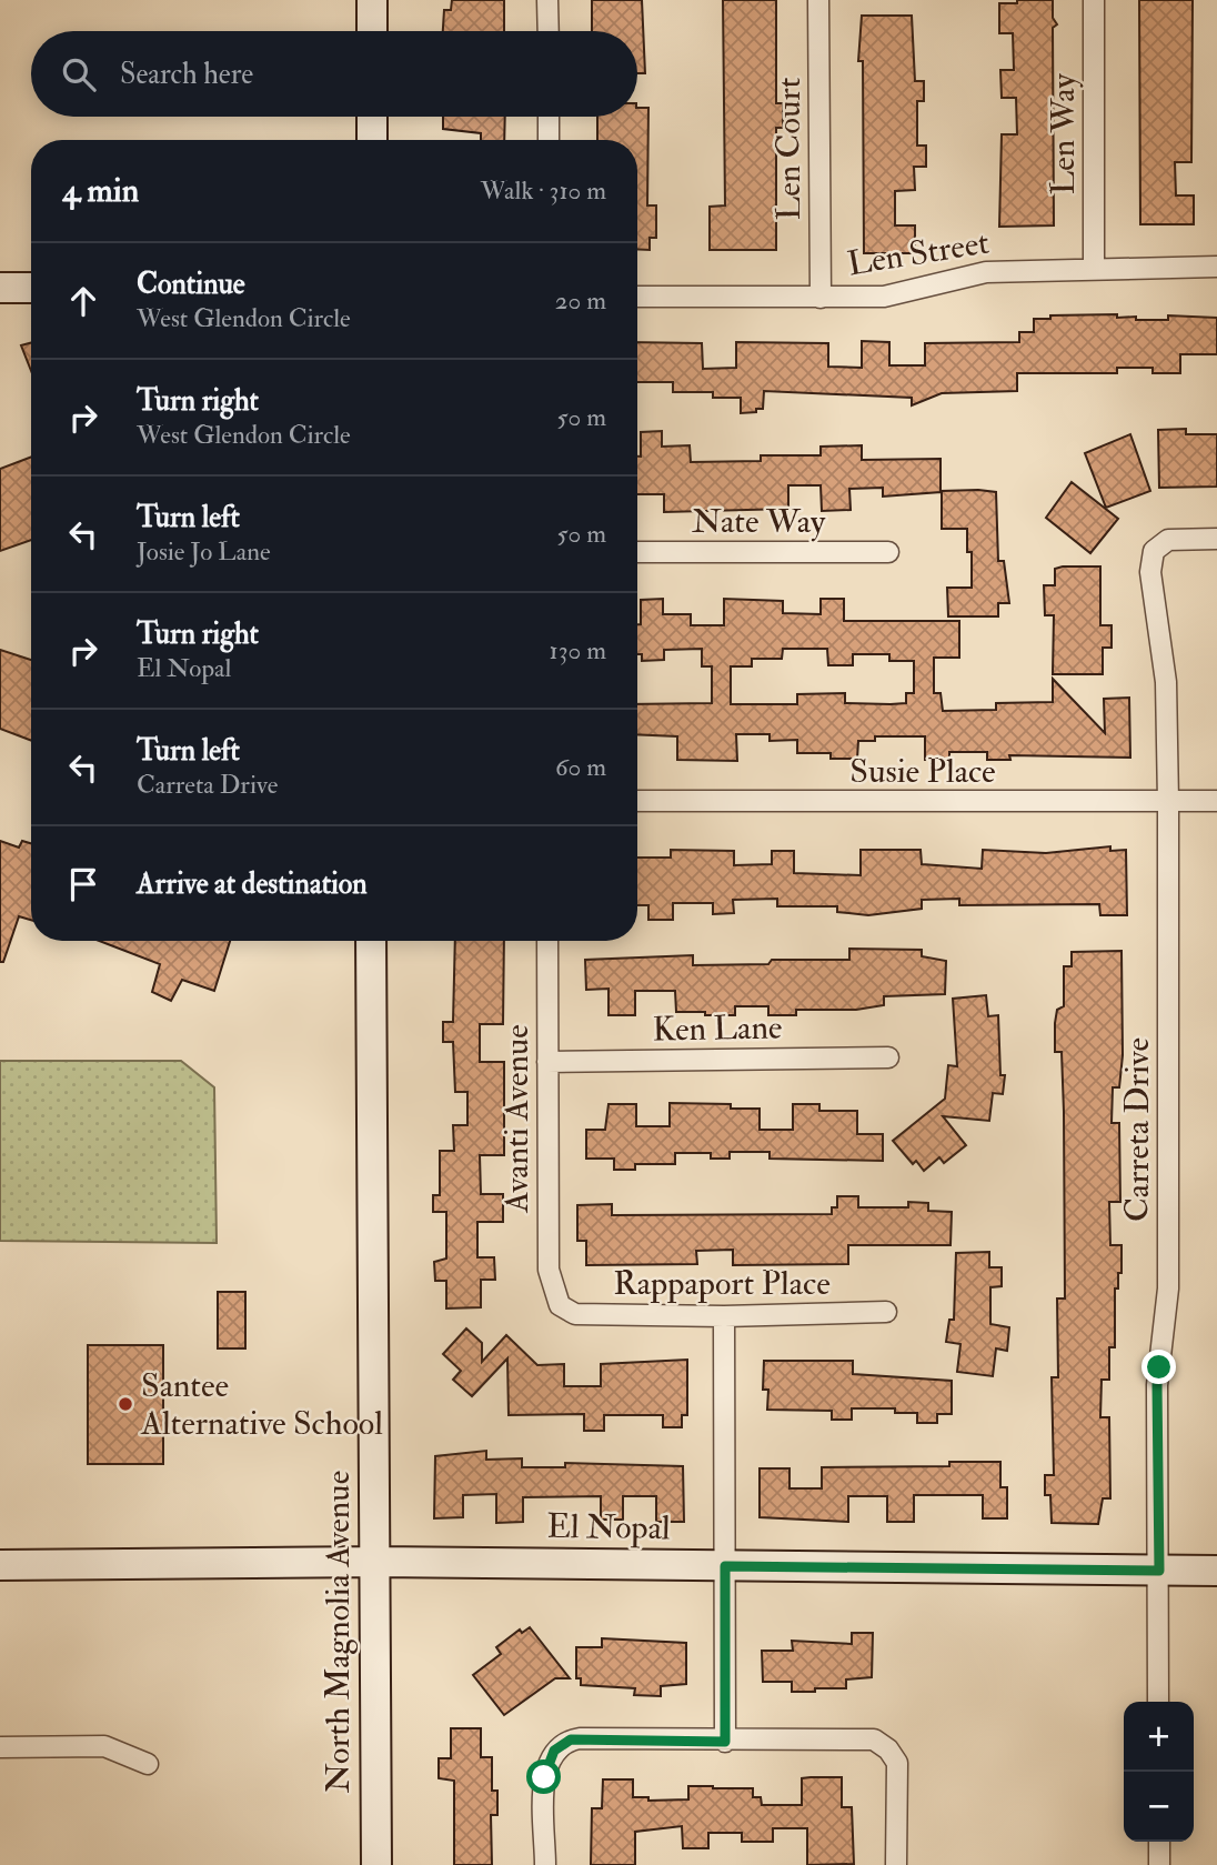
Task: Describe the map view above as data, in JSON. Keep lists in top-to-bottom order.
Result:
{
  "streets": {
    "main road": ["El Nopal", "North Magnolia Avenue"],
    "street": [
      "Len Way",
      "Len Court",
      "Len Street",
      "Nate Way",
      "Susie Place",
      "Ken Lane",
      "Avanti Avenue",
      "Carreta Drive",
      "Rappaport Place"
    ]
  },
  "crossings": [
    ["Len Way", "Len Street"],
    ["Len Court", "Len Street"],
    ["Susie Place", "Carreta Drive"],
    ["Ken Lane", "Avanti Avenue"],
    ["Avanti Avenue", "Rappaport Place"],
    ["Carreta Drive", "El Nopal"],
    ["El Nopal", "North Magnolia Avenue"]
  ],
  "places": ["Santee Alternative School"],
  "page": {
    "search": "Search here",
    "heading": ["4 min", "Walk · 310 m"],
    "list": [
      ["Continue", "West Glendon Circle", "20 m"],
      ["Turn right", "West Glendon Circle", "50 m"],
      ["Turn left", "Josie Jo Lane", "50 m"],
      ["Turn right", "El Nopal", "130 m"],
      ["Turn left", "Carreta Drive", "60 m"],
      "Arrive at destination"
    ],
    "map_buttons": ["+", "−"]
  }
}
